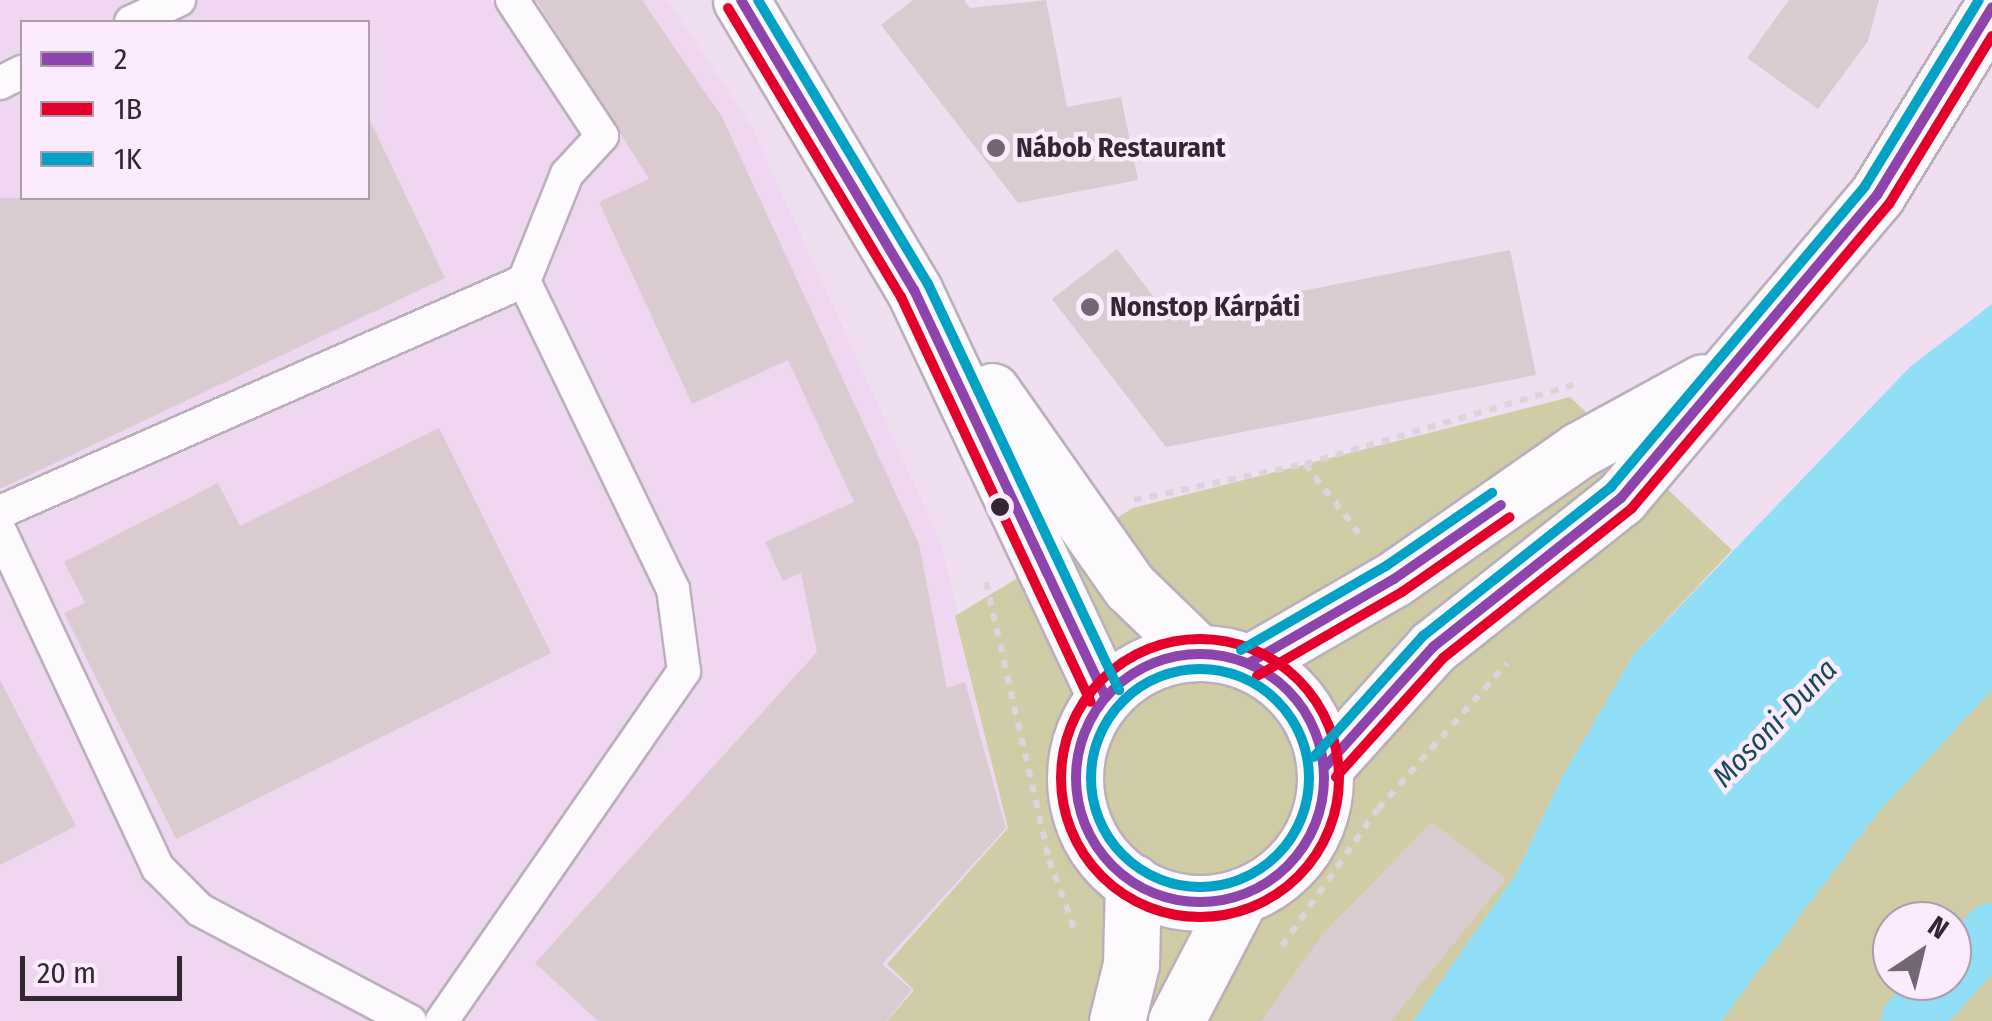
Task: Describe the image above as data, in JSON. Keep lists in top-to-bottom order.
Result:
{
  "water": ["Mosoni-Duna"],
  "places": ["Nábob Restaurant", "Nonstop Kárpáti"],
  "lines": ["transit line 2", "transit line 1K", "transit line 1B"],
  "legend": ["2", "1B", "1K"],
  "scale_bar": "20 m",
  "north": "top right"
}
